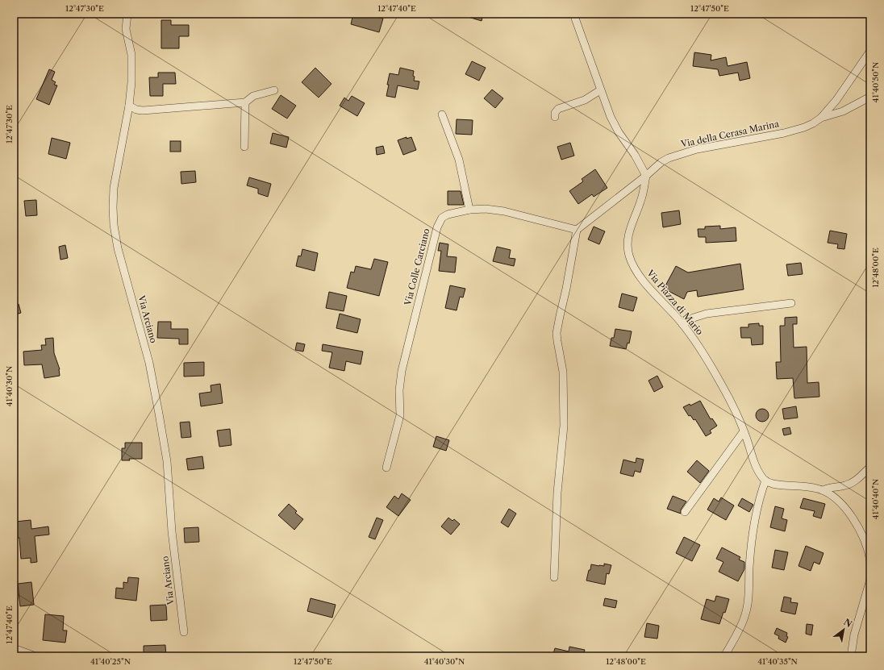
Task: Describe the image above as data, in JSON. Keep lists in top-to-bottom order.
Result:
{
  "streets": {
    "street": [
      "Via della Cerasa Marina",
      "Via Colle Carciano",
      "Via Piazza di Mario",
      "Via Arciano"
    ]
  },
  "crossings": [
    ["Via della Cerasa Marina", "Via Piazza di Mario"]
  ],
  "north": "top right",
  "coordinates": [
    "12°47'30\"E",
    "12°47'40\"E",
    "12°47'50\"E",
    "41°40'50\"N",
    "12°48'00\"E",
    "41°40'30\"N",
    "41°40'40\"N",
    "41°40'25\"N",
    "41°40'35\"N"
  ]
}
